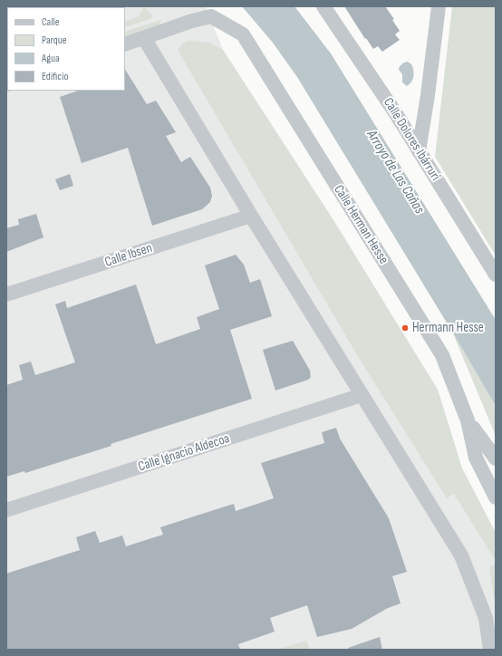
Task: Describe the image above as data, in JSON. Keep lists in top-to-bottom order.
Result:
{
  "streets": {
    "street": [
      "Calle Dolores Ibárruri",
      "Calle Herman Hesse",
      "Calle Ibsen",
      "Calle Ignacio Aldecoa"
    ]
  },
  "water": ["Arroyo de Las Cañas"],
  "places": ["Hermann Hesse"],
  "legend": [
    "Calle",
    "Parque",
    "Agua",
    "Edificio"
  ]
}
